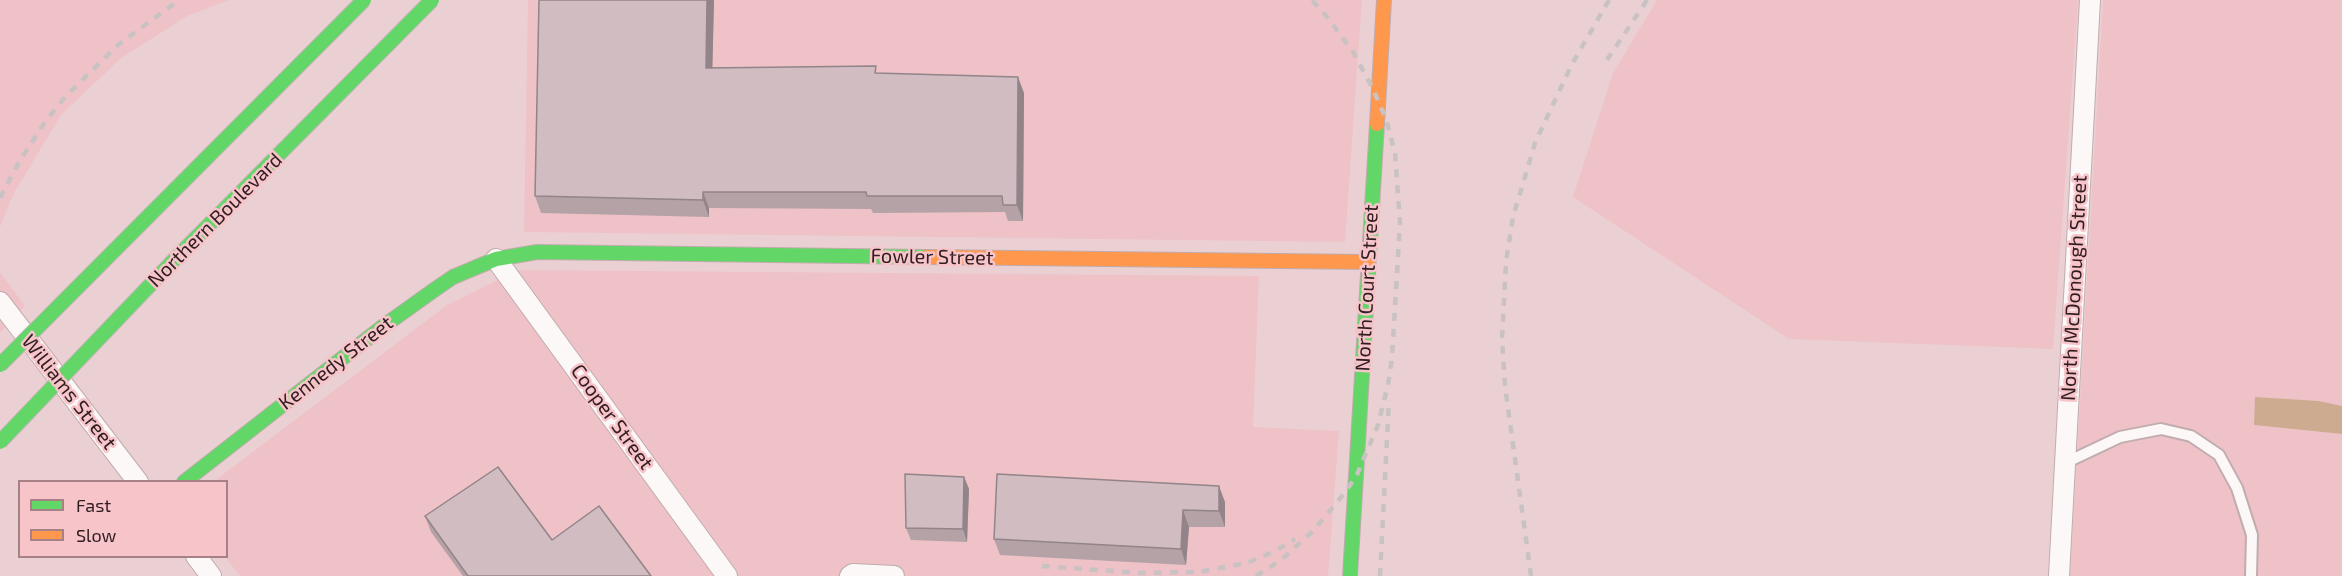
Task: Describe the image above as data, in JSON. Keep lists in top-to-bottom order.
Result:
{
  "streets": {
    "main road": [
      "Northern Boulevard",
      "Fowler Street",
      "North Court Street",
      "Kennedy Street"
    ],
    "street": ["North McDonough Street", "Williams Street", "Cooper Street"]
  },
  "crossings": [
    ["Fowler Street", "North Court Street"],
    ["Fowler Street", "Kennedy Street"],
    ["Fowler Street", "Cooper Street"],
    ["Kennedy Street", "Cooper Street"]
  ],
  "legend": ["Fast", "Slow"]
}
